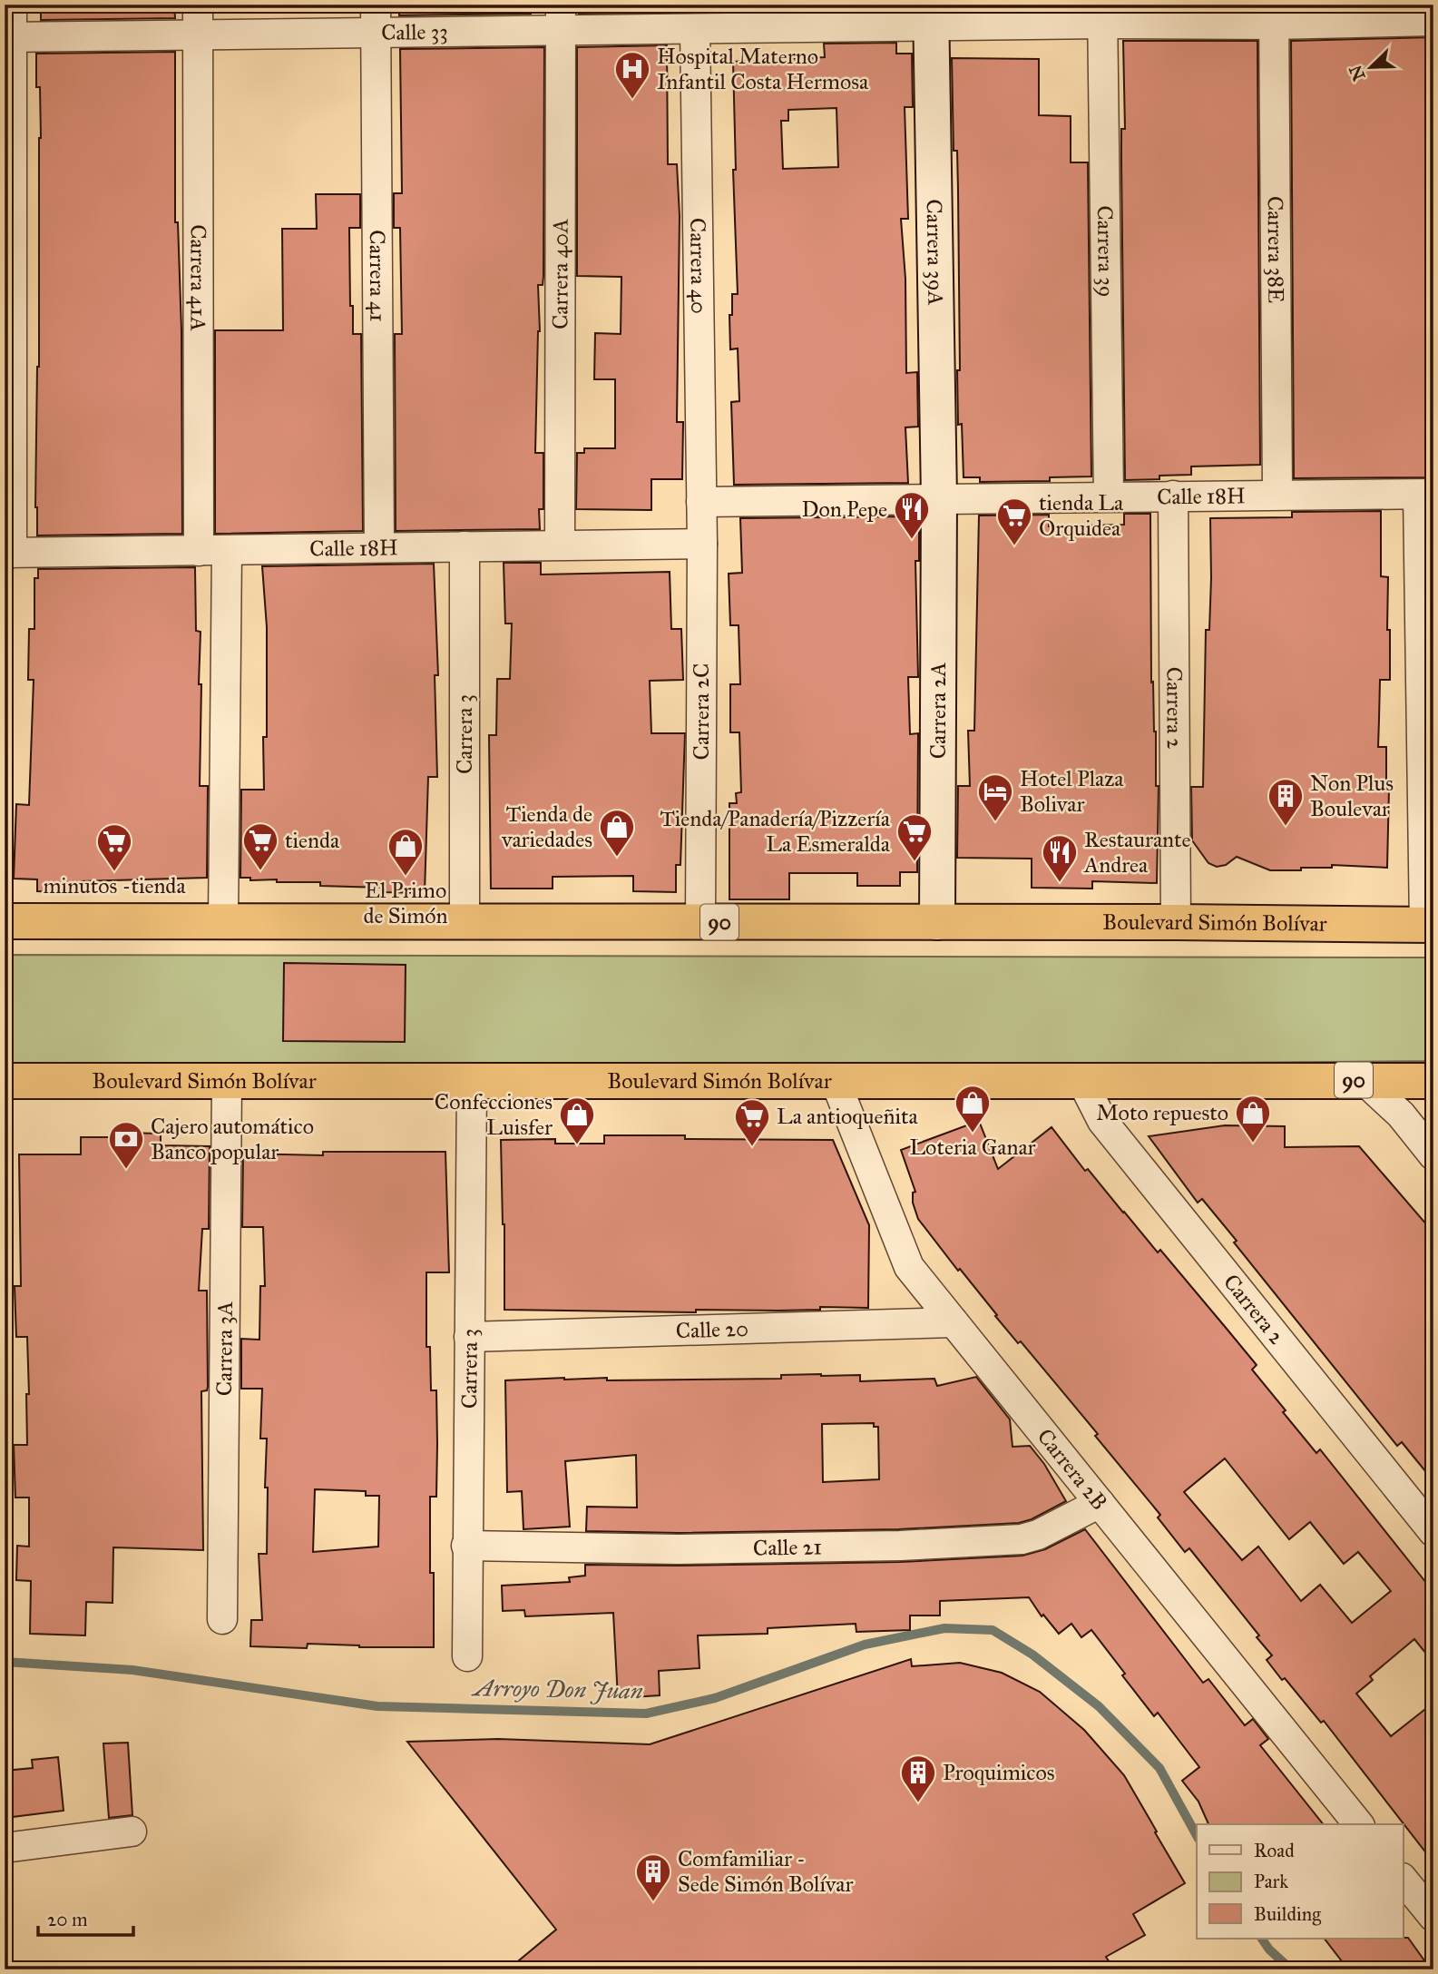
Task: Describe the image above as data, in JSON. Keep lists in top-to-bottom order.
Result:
{
  "streets": {
    "highway": ["90", "Boulevard Simón Bolívar"],
    "street": [
      "Calle 33",
      "Carrera 38E",
      "Carrera 39",
      "Carrera 39A",
      "Carrera 40",
      "Carrera 40A",
      "Carrera 41",
      "Carrera 41A",
      "Calle 18H",
      "Carrera 2",
      "Carrera 2A",
      "Carrera 2C",
      "Carrera 3",
      "Calle 20",
      "Carrera 3A",
      "Carrera 2B",
      "Calle 21"
    ]
  },
  "crossings": [
    ["Calle 33", "Carrera 38E"],
    ["Calle 33", "Carrera 39"],
    ["Calle 33", "Carrera 39A"],
    ["Calle 33", "Carrera 40"],
    ["Calle 33", "Carrera 40A"],
    ["Calle 33", "Carrera 41"],
    ["Calle 33", "Carrera 41A"],
    ["Carrera 38E", "Calle 18H"],
    ["Carrera 39", "Calle 18H"],
    ["Carrera 39A", "Calle 18H"],
    ["Carrera 39A", "Carrera 2A"],
    ["Carrera 40", "Calle 18H"],
    ["Carrera 40", "Carrera 2C"],
    ["Carrera 40A", "Calle 18H"],
    ["Carrera 41", "Calle 18H"],
    ["Carrera 41A", "Calle 18H"],
    ["Calle 18H", "Carrera 2"],
    ["Calle 18H", "Carrera 2A"],
    ["Calle 18H", "Carrera 2C"],
    ["Calle 18H", "Carrera 3"],
    ["Carrera 2", "Boulevard Simón Bolívar"],
    ["Carrera 2A", "Boulevard Simón Bolívar"],
    ["Carrera 2C", "Boulevard Simón Bolívar"],
    ["Carrera 3", "Boulevard Simón Bolívar"],
    ["Carrera 3", "Calle 20"],
    ["Carrera 3", "Calle 21"],
    ["Boulevard Simón Bolívar", "Carrera 3A"],
    ["Boulevard Simón Bolívar", "Carrera 2B"],
    ["Calle 20", "Carrera 2B"],
    ["Carrera 2B", "Calle 21"]
  ],
  "water": ["Arroyo Don Juan"],
  "places": {
    "hospital": ["Hospital Materno Infantil Costa Hermosa"],
    "restaurant": ["Don Pepe", "Restaurante Andrea"],
    "supermarket": [
      "tienda La Orquidea",
      "Tienda/Panadería/Pizzería La Esmeralda",
      "tienda",
      "minutos -tienda",
      "La antioqueñita"
    ],
    "hotel": ["Hotel Plaza Bolivar"],
    "building": ["Non Plus Boulevar", "Proquimicos", "Comfamiliar - Sede Simón Bolívar"],
    "shop": [
      "Tienda de variedades",
      "El Primo de Simón",
      "Loteria Ganar",
      "Moto repuesto",
      "Confecciones Luisfer"
    ],
    "bank": ["Cajero automático Banco popular"]
  },
  "legend": ["Road", "Park", "Building"],
  "scale_bar": "20 m",
  "north": "bottom left"
}
